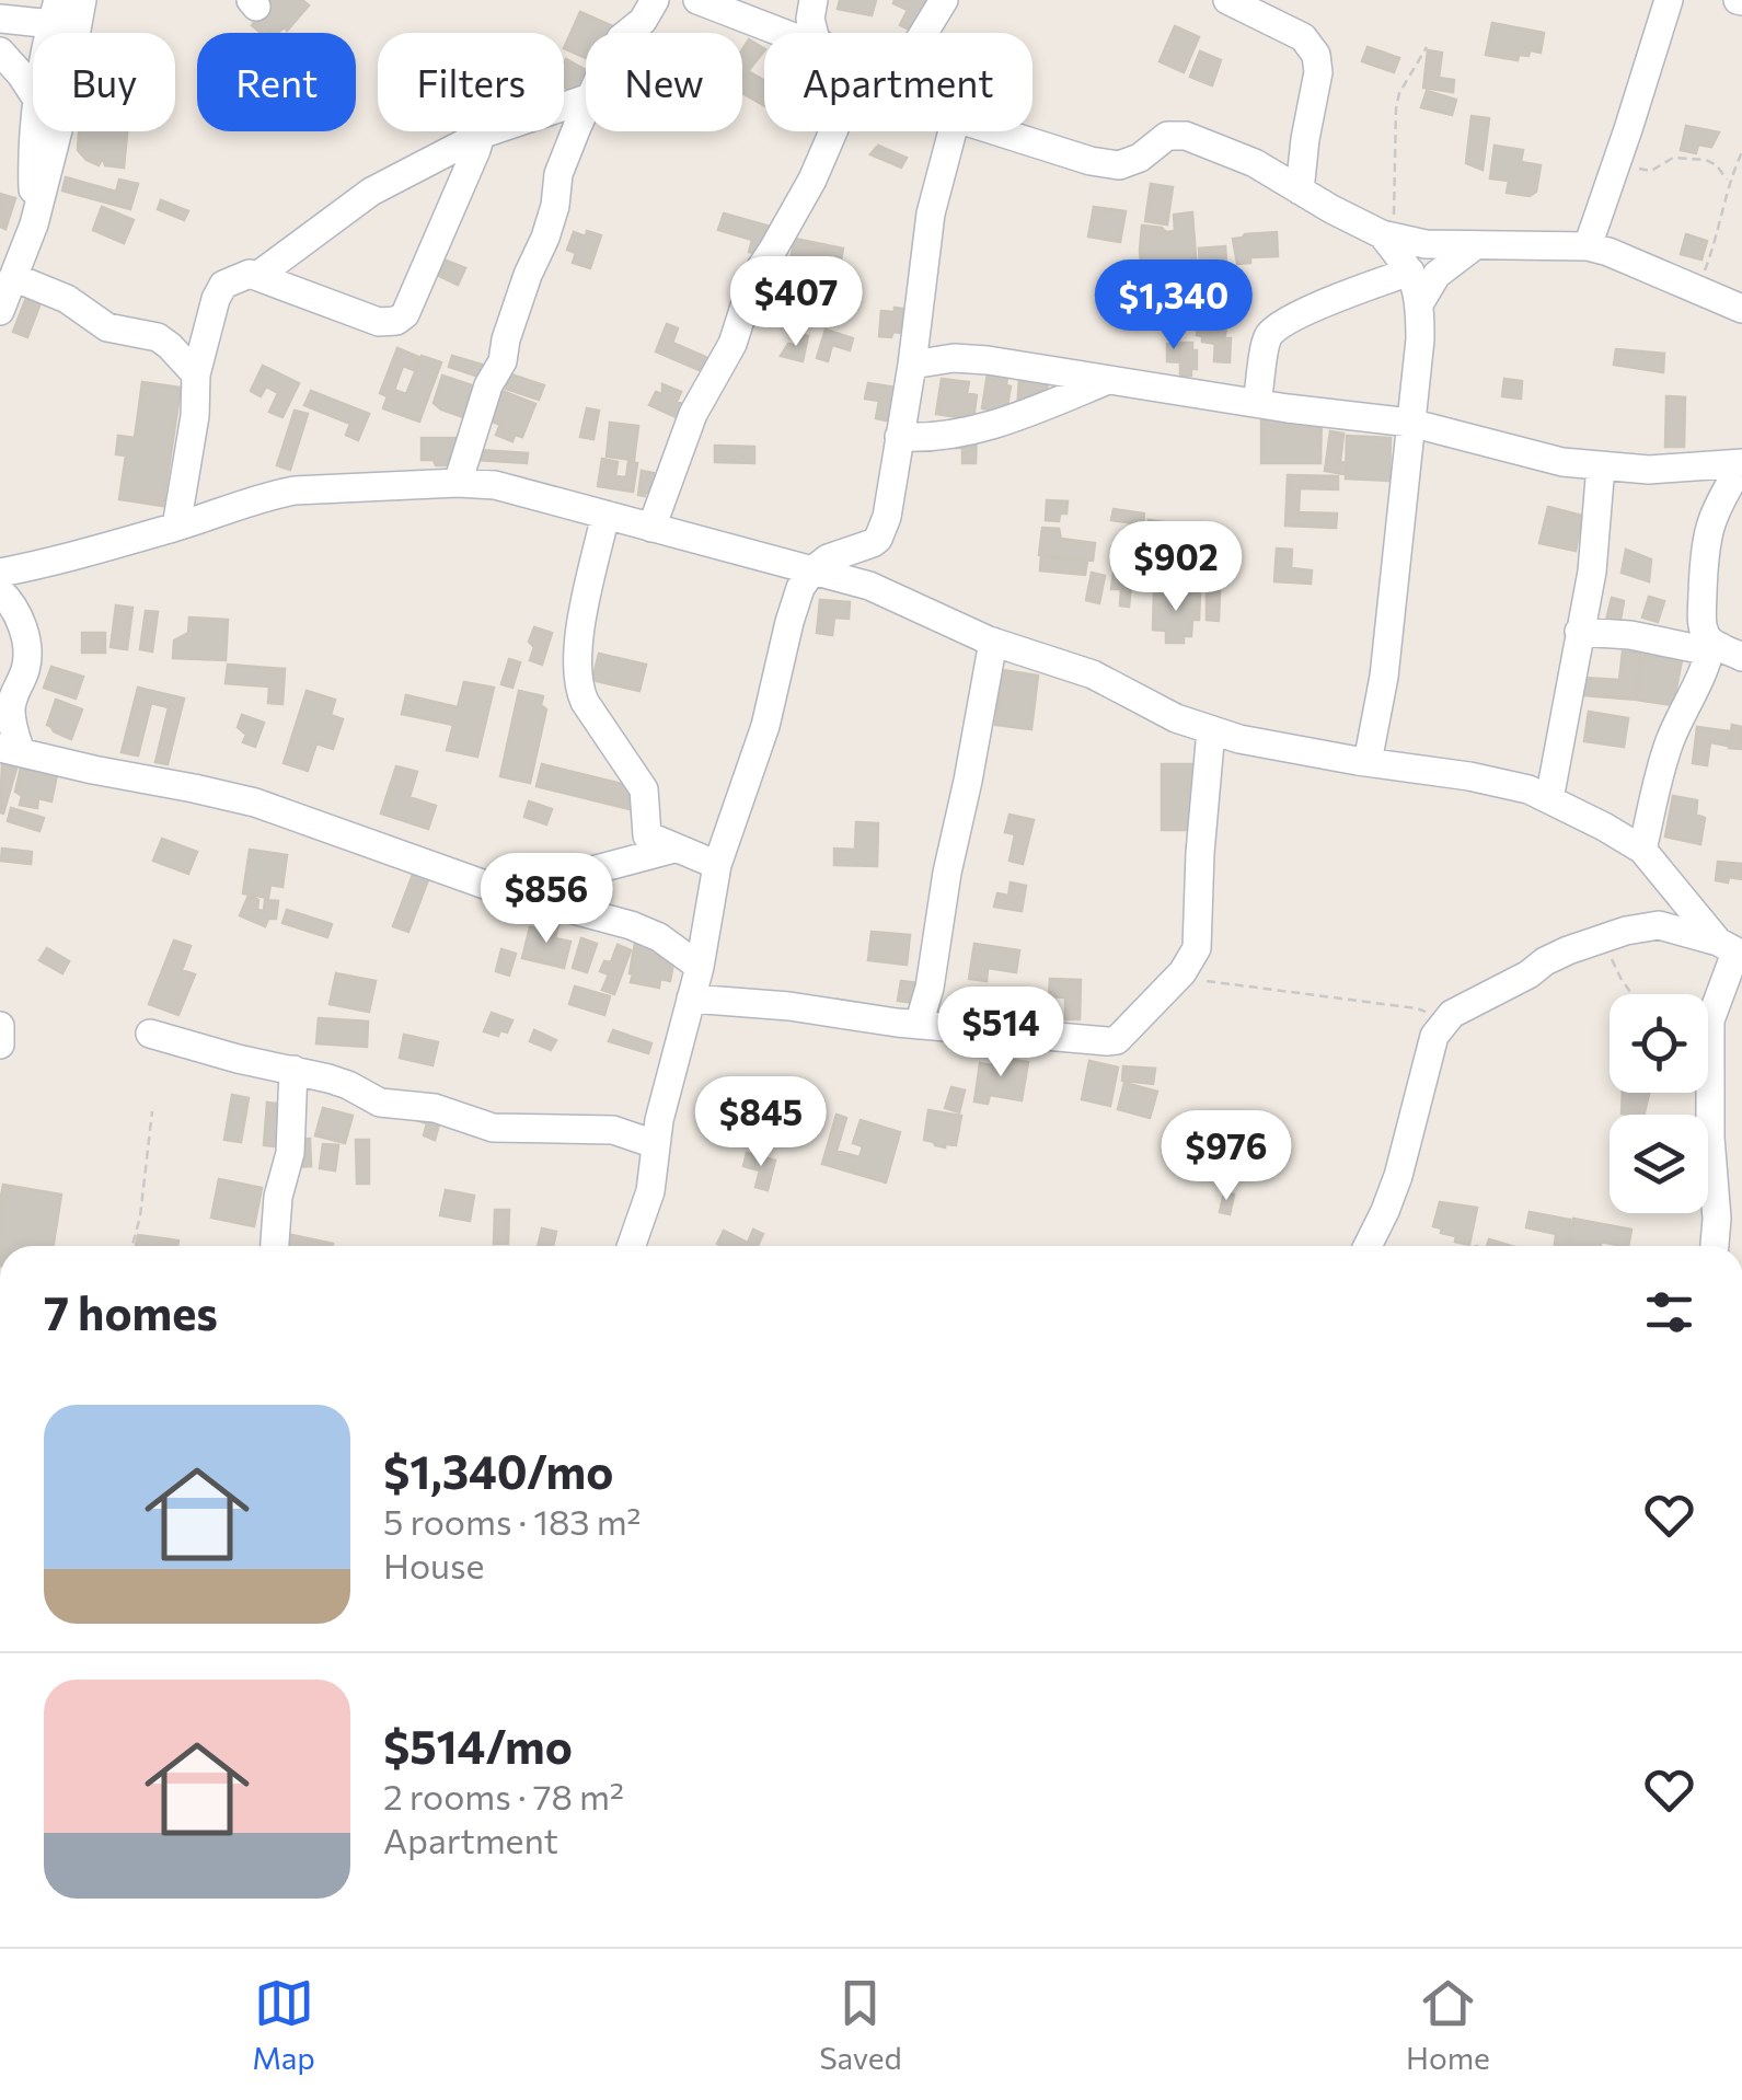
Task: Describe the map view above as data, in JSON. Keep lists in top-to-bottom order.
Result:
{
  "page": {
    "chip": [
      "Buy",
      "Rent",
      "Filters",
      "New",
      "Apartment"
    ],
    "price": [
      "$407",
      "$1,340",
      "$902",
      "$856",
      "$514",
      "$845",
      "$976"
    ],
    "heading": "7 homes",
    "list": [
      {
        "name": "$1,340/mo",
        "note": "5 rooms · 183 m² · House"
      },
      {
        "name": "$514/mo",
        "note": "2 rooms · 78 m² · Apartment"
      }
    ],
    "tabs": ["Map", "Saved", "Home"]
  }
}
